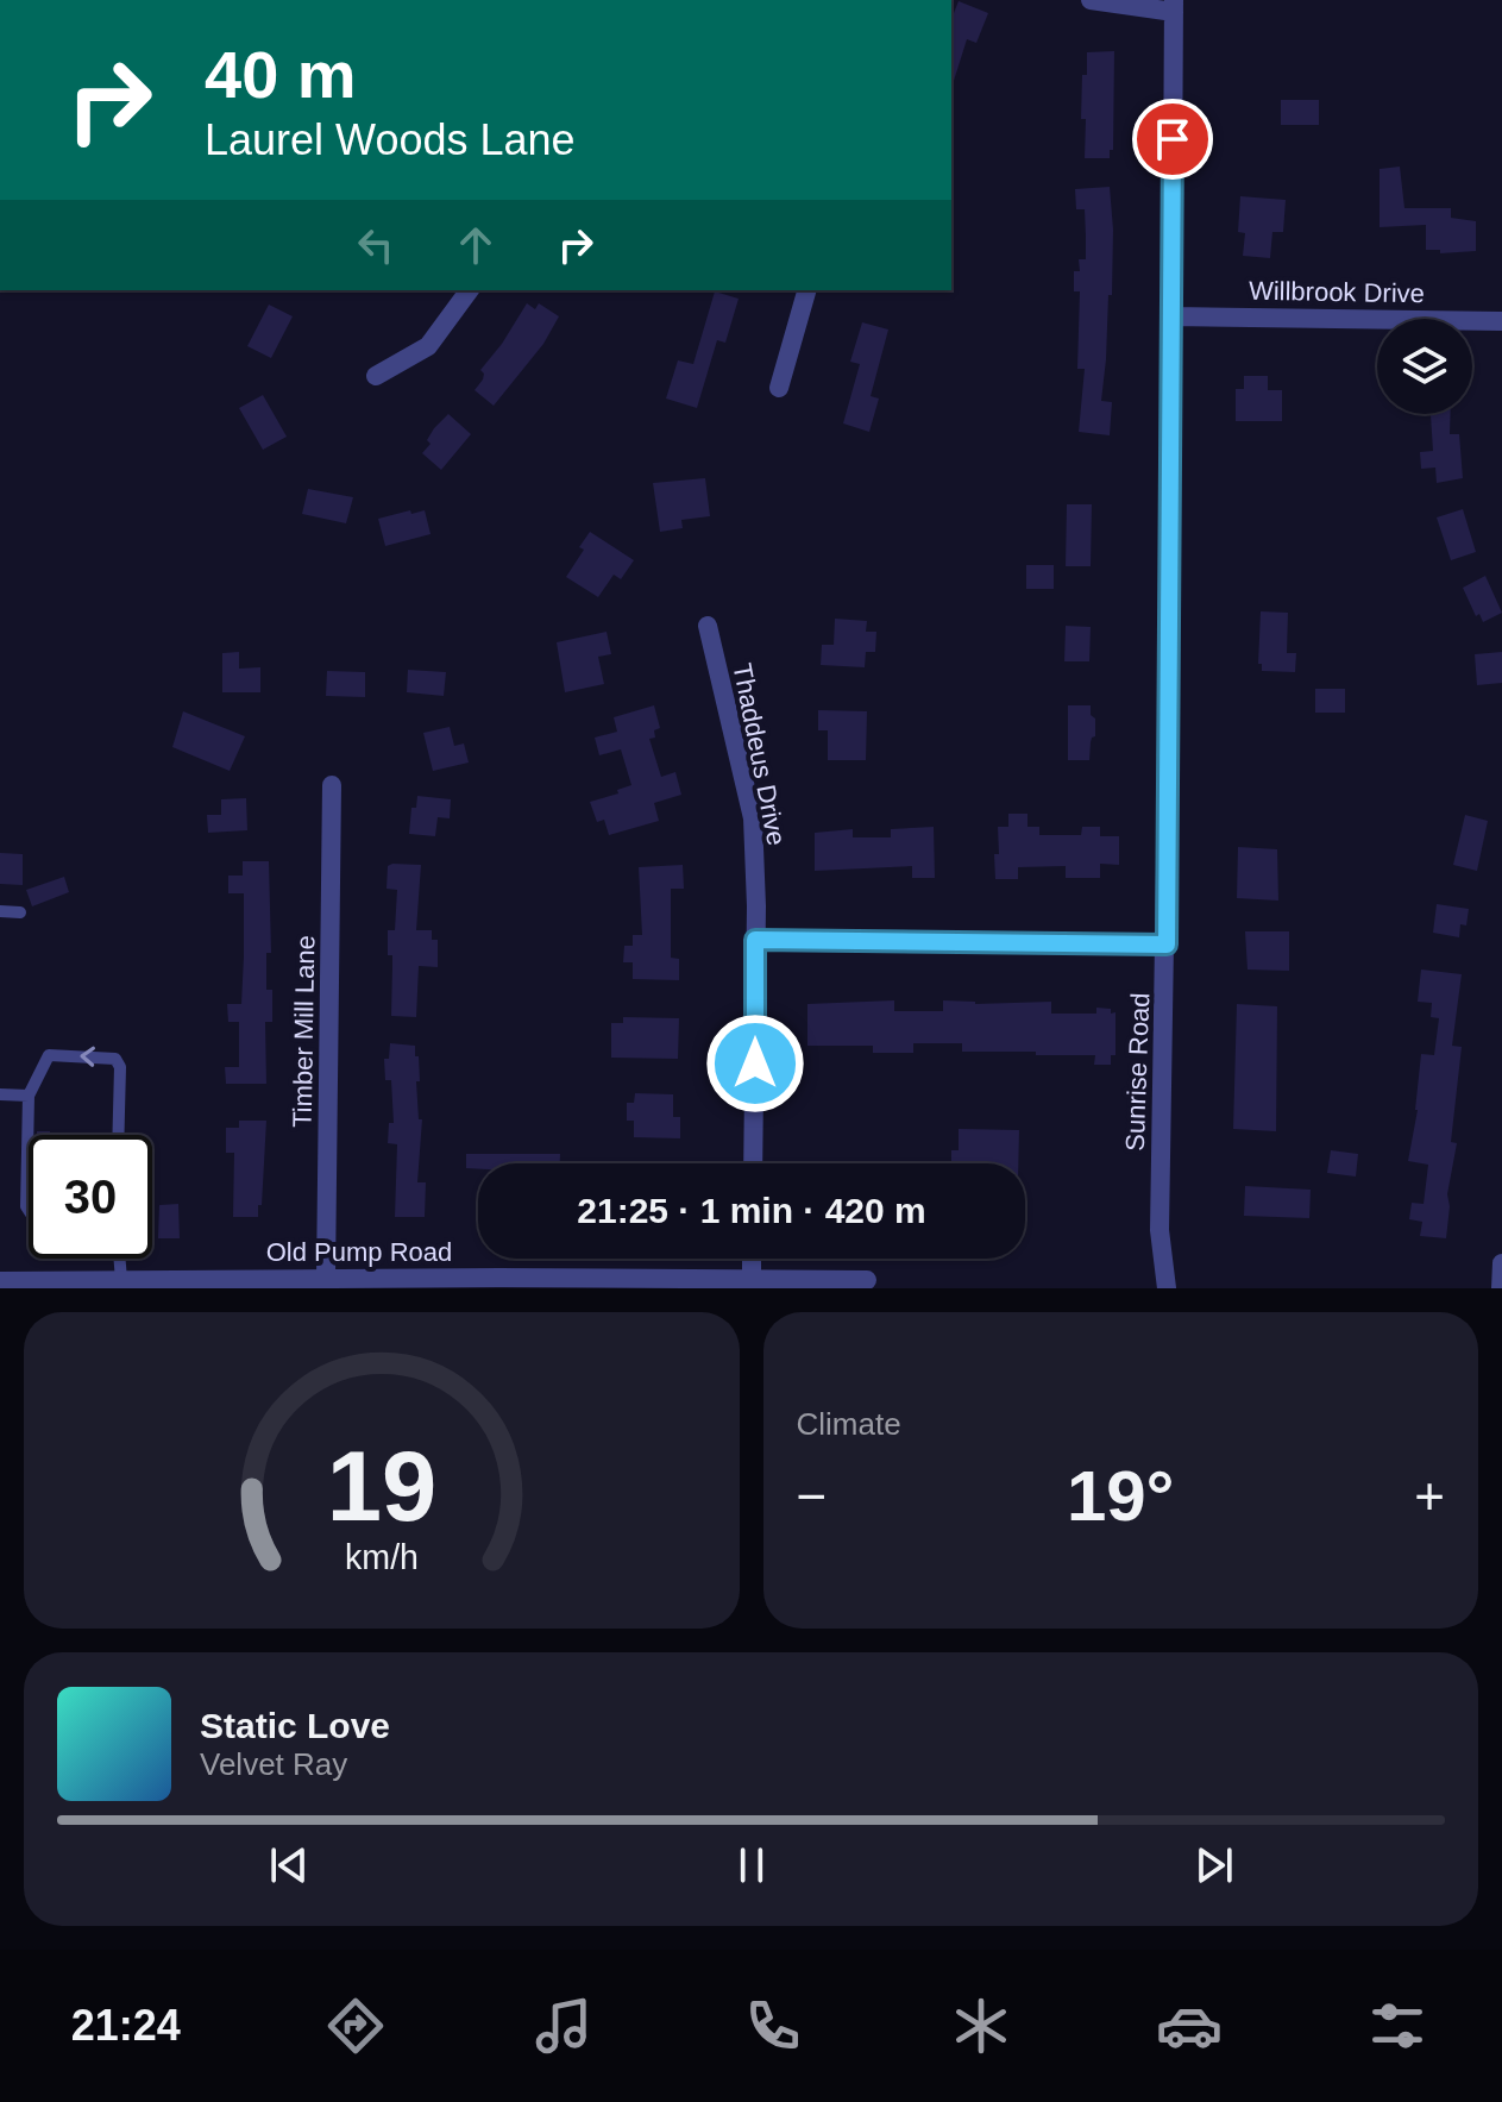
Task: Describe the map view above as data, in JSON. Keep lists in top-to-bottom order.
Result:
{
  "streets": {
    "street": [
      "Willbrook Drive",
      "Thaddeus Drive",
      "Timber Mill Lane",
      "Sunrise Road",
      "Old Pump Road"
    ]
  },
  "crossings": [
    ["Willbrook Drive", "Sunrise Road"],
    ["Timber Mill Lane", "Old Pump Road"]
  ],
  "page": {
    "turn": ["40 m", "Laurel Woods Lane"],
    "limit": "30",
    "trip": "21:25 · 1 min · 420 m",
    "tile": "Climate",
    "heat": ["−", "19°", "+"],
    "song": ["Static Love", "Velvet Ray"],
    "tabs": "21:24",
    "gauge": ["19", "km/h"]
  }
}
